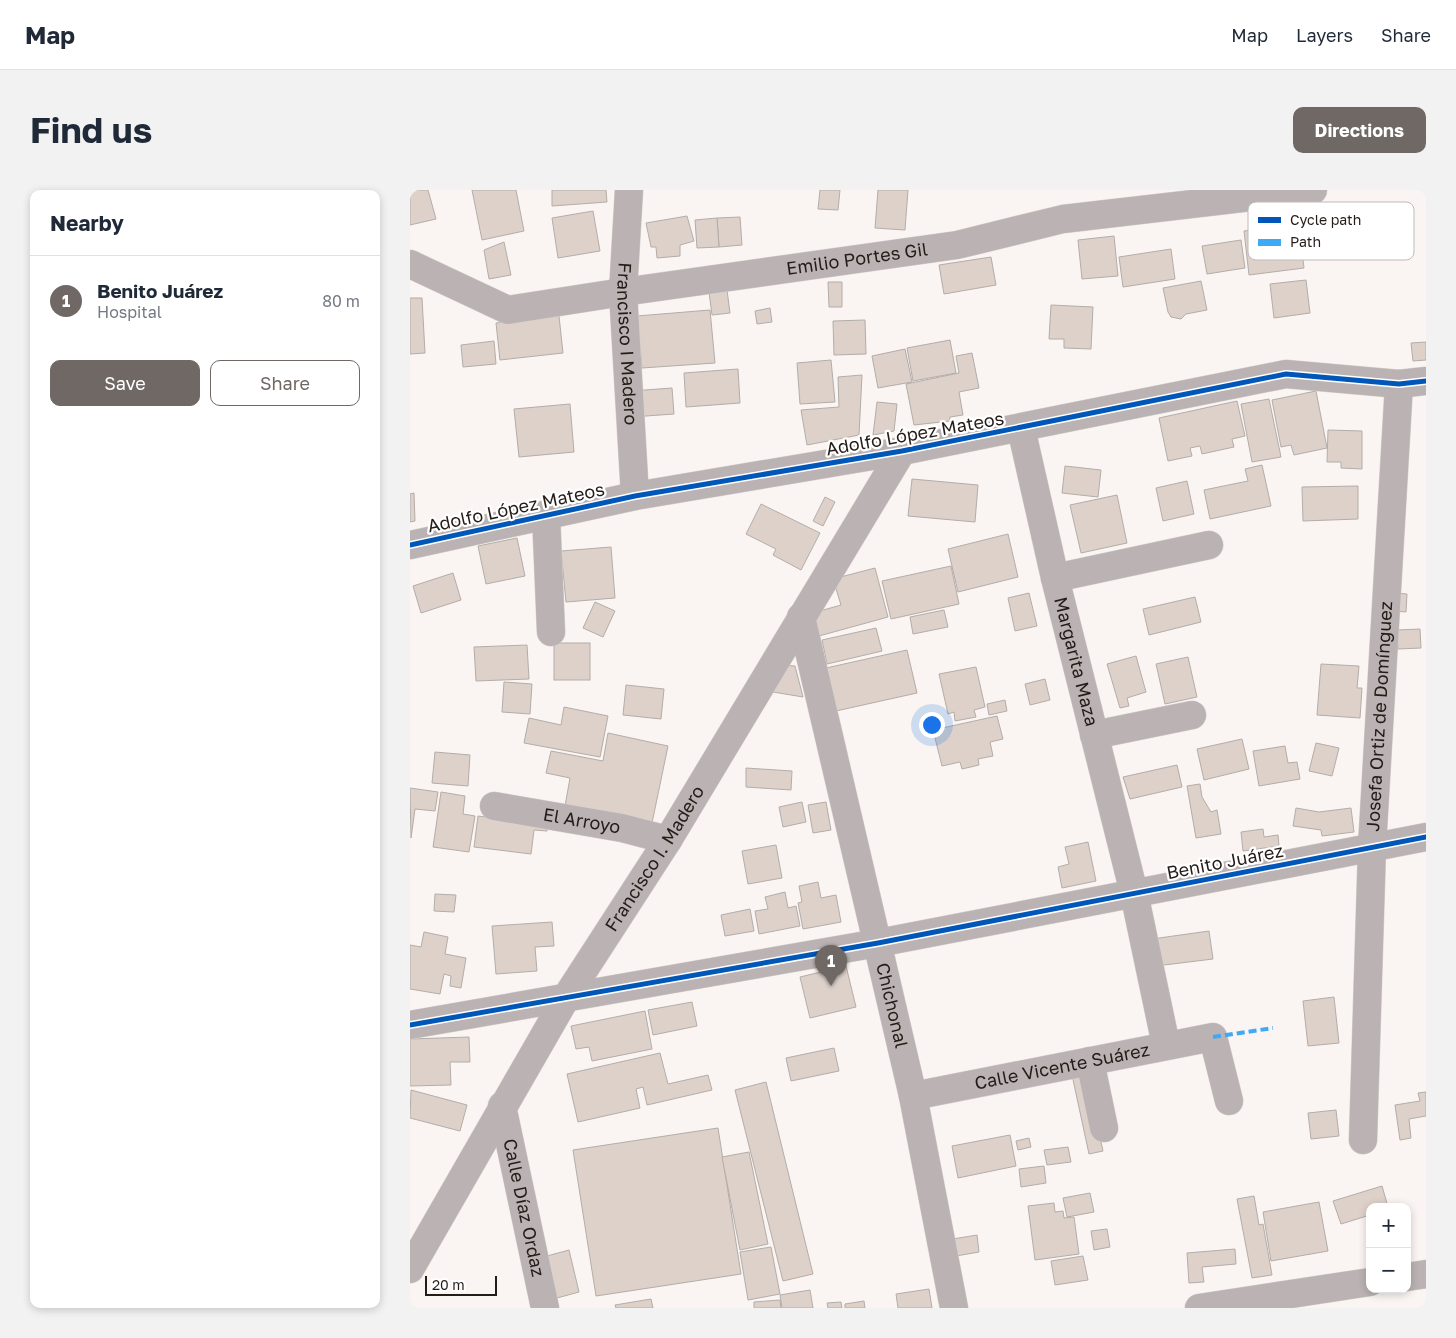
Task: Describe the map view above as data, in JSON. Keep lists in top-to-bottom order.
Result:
{
  "streets": {
    "street": [
      "Emilio Portes Gil",
      "Francisco I Madero",
      "Adolfo López Mateos",
      "Margarita Maza",
      "Josefa Ortiz de Domínguez",
      "El Arroyo",
      "Francisco I. Madero",
      "Benito Juárez",
      "Chichonal",
      "Calle Vicente Suárez",
      "Calle Díaz Ordaz"
    ]
  },
  "crossings": [
    ["Emilio Portes Gil", "Francisco I Madero"],
    ["Francisco I Madero", "Adolfo López Mateos"],
    ["Adolfo López Mateos", "Margarita Maza"],
    ["Adolfo López Mateos", "Josefa Ortiz de Domínguez"],
    ["Adolfo López Mateos", "Francisco I. Madero"],
    ["Margarita Maza", "Benito Juárez"],
    ["Margarita Maza", "Calle Vicente Suárez"],
    ["Josefa Ortiz de Domínguez", "Benito Juárez"],
    ["El Arroyo", "Francisco I. Madero"],
    ["Francisco I. Madero", "Benito Juárez"],
    ["Francisco I. Madero", "Chichonal"],
    ["Francisco I. Madero", "Calle Díaz Ordaz"],
    ["Benito Juárez", "Chichonal"],
    ["Chichonal", "Calle Vicente Suárez"]
  ],
  "legend": ["Cycle path", "Path"],
  "scale_bar": "20 m",
  "page": {
    "header": "Map",
    "nav": ["Map", "Layers", "Share"],
    "buttons": [
      "Directions",
      ["Save", "Share"]
    ],
    "title": "Find us",
    "heading": "Nearby",
    "list": [
      {
        "mark": "1",
        "name": "Benito Juárez",
        "note": "Hospital",
        "value": "80 m"
      }
    ],
    "pins": "1",
    "map_buttons": ["+", "−"],
    "scale": "20 m"
  }
}
